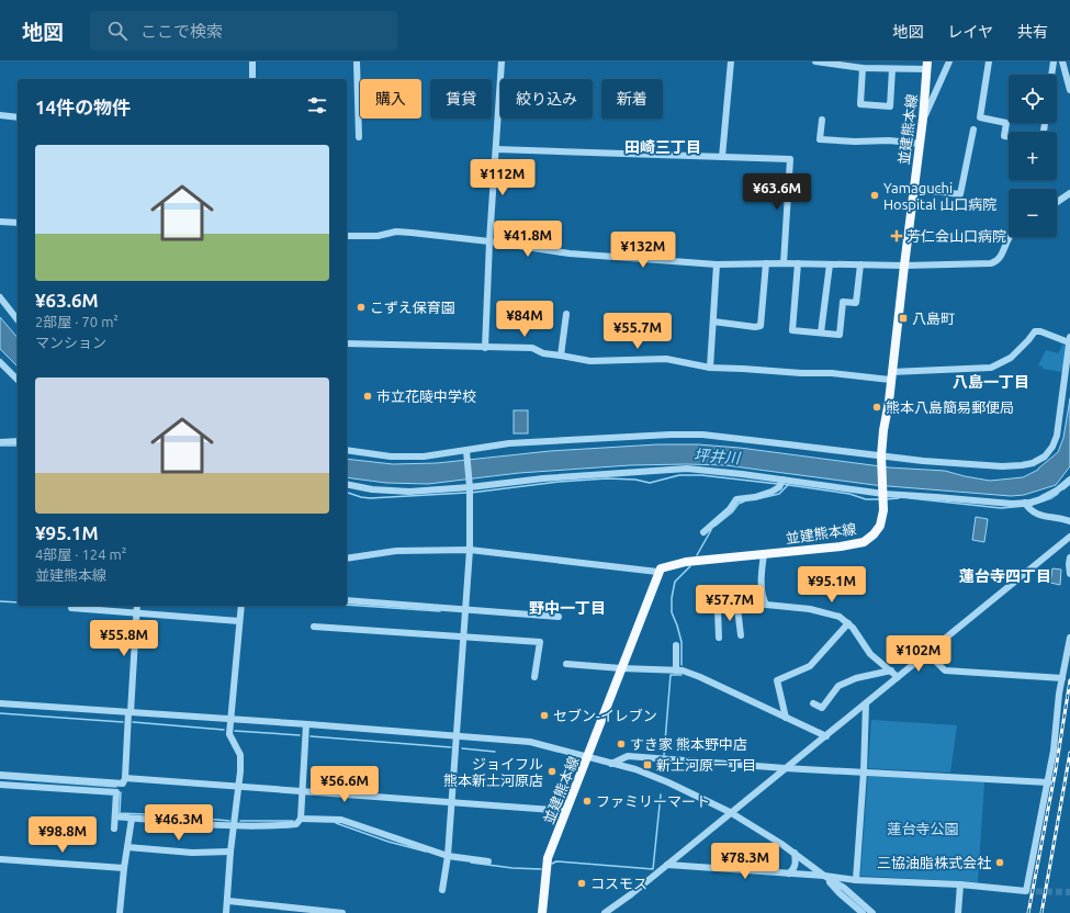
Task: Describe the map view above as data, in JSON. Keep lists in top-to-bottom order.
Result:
{
  "streets": {
    "main road": ["並建熊本線"]
  },
  "districts": [
    "田崎三丁目",
    "八島一丁目",
    "蓮台寺四丁目",
    "野中一丁目"
  ],
  "water": ["坪井川"],
  "parks": ["蓮台寺公園"],
  "places": {
    "other": [
      "Yamaguchi Hospital 山口病院",
      "こずえ保育園",
      "市立花陵中学校",
      "熊本八島簡易郵便局",
      "セブン-イレブン",
      "すき家 熊本野中店",
      "ジョイフル 熊本新土河原店",
      "ファミリーマート",
      "三協油脂株式会社",
      "コスモス"
    ],
    "health": ["芳仁会山口病院"],
    "transit": ["八島町", "新土河原一丁目"]
  },
  "page": {
    "header": "地図",
    "search": "ここで検索",
    "nav": ["地図", "レイヤ", "共有"],
    "map_buttons": ["+", "−"],
    "chip": [
      "購入",
      "賃貸",
      "絞り込み",
      "新着"
    ],
    "heading": "14件の物件",
    "list": [
      {
        "name": "¥63.6M",
        "note": "2部屋 · 70 m² · マンション"
      },
      {
        "name": "¥95.1M",
        "note": "4部屋 · 124 m² · 並建熊本線"
      }
    ],
    "price": [
      "¥112M",
      "¥63.6M",
      "¥41.8M",
      "¥132M",
      "¥84M",
      "¥55.7M",
      "¥95.1M",
      "¥57.7M",
      "¥55.8M",
      "¥102M",
      "¥56.6M",
      "¥46.3M",
      "¥98.8M",
      "¥78.3M"
    ]
  }
}
